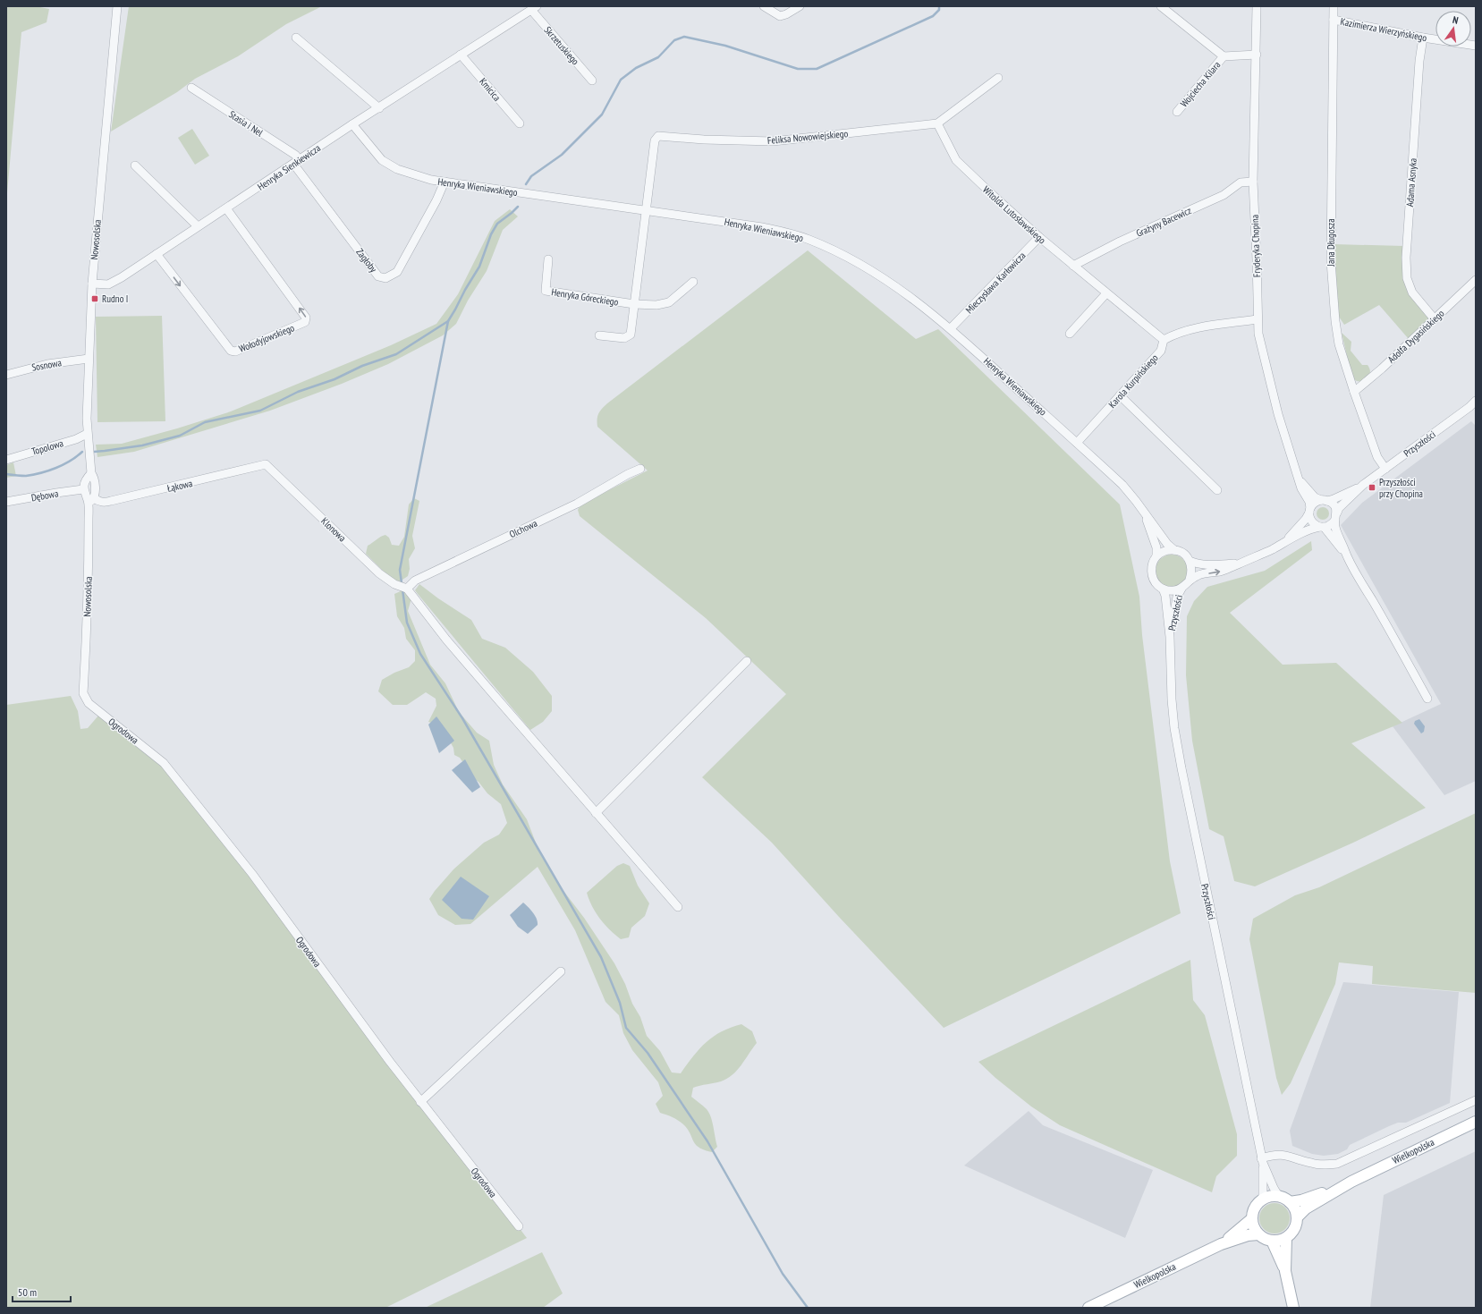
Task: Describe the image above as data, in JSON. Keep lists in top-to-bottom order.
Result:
{
  "streets": {
    "main road": ["Wielkopolska"],
    "street": [
      "Kazimierza Wierzyńskiego",
      "Skrzetuskiego",
      "Wojciecha Kilara",
      "Kmicica",
      "Stasia i Nel",
      "Feliksa Nowowiejskiego",
      "Henryka Sienkiewicza",
      "Adama Asnyka",
      "Henryka Wieniawskiego",
      "Witolda Lutosławskiego",
      "Grażyny Bacewicz",
      "Nowosolska",
      "Jana Długosza",
      "Fryderyka Chopina",
      "Zagłoby",
      "Mieczysława Karłowicza",
      "Henryka Góreckiego",
      "Adolfa Dygasińskiego",
      "Wołodyjowskiego",
      "Sosnowa",
      "Karola Kurpińskiego",
      "Przyszłości",
      "Topolowa",
      "Łąkowa",
      "Dębowa",
      "Olchowa",
      "Klonowa",
      "Ogrodowa"
    ]
  },
  "crossings": [
    ["Kazimierza Wierzyńskiego", "Adama Asnyka"],
    ["Kazimierza Wierzyńskiego", "Jana Długosza"],
    ["Skrzetuskiego", "Henryka Sienkiewicza"],
    ["Wojciecha Kilara", "Fryderyka Chopina"],
    ["Kmicica", "Henryka Sienkiewicza"],
    ["Stasia i Nel", "Henryka Sienkiewicza"],
    ["Stasia i Nel", "Zagłoby"],
    ["Feliksa Nowowiejskiego", "Henryka Wieniawskiego"],
    ["Feliksa Nowowiejskiego", "Witolda Lutosławskiego"],
    ["Henryka Sienkiewicza", "Henryka Wieniawskiego"],
    ["Henryka Sienkiewicza", "Nowosolska"],
    ["Henryka Sienkiewicza", "Zagłoby"],
    ["Henryka Sienkiewicza", "Wołodyjowskiego"],
    ["Adama Asnyka", "Adolfa Dygasińskiego"],
    ["Henryka Wieniawskiego", "Zagłoby"],
    ["Henryka Wieniawskiego", "Mieczysława Karłowicza"],
    ["Henryka Wieniawskiego", "Karola Kurpińskiego"],
    ["Henryka Wieniawskiego", "Przyszłości"],
    ["Witolda Lutosławskiego", "Grażyny Bacewicz"],
    ["Witolda Lutosławskiego", "Mieczysława Karłowicza"],
    ["Witolda Lutosławskiego", "Karola Kurpińskiego"],
    ["Grażyny Bacewicz", "Fryderyka Chopina"],
    ["Nowosolska", "Sosnowa"],
    ["Nowosolska", "Topolowa"],
    ["Nowosolska", "Łąkowa"],
    ["Nowosolska", "Dębowa"],
    ["Nowosolska", "Ogrodowa"],
    ["Jana Długosza", "Adolfa Dygasińskiego"],
    ["Jana Długosza", "Przyszłości"],
    ["Fryderyka Chopina", "Przyszłości"],
    ["Przyszłości", "Wielkopolska"],
    ["Łąkowa", "Klonowa"],
    ["Olchowa", "Klonowa"]
  ],
  "places": {
    "transit": ["Rudno I", "Przyszłości przy Chopina"]
  },
  "scale_bar": "50 m",
  "north": "top"
}
